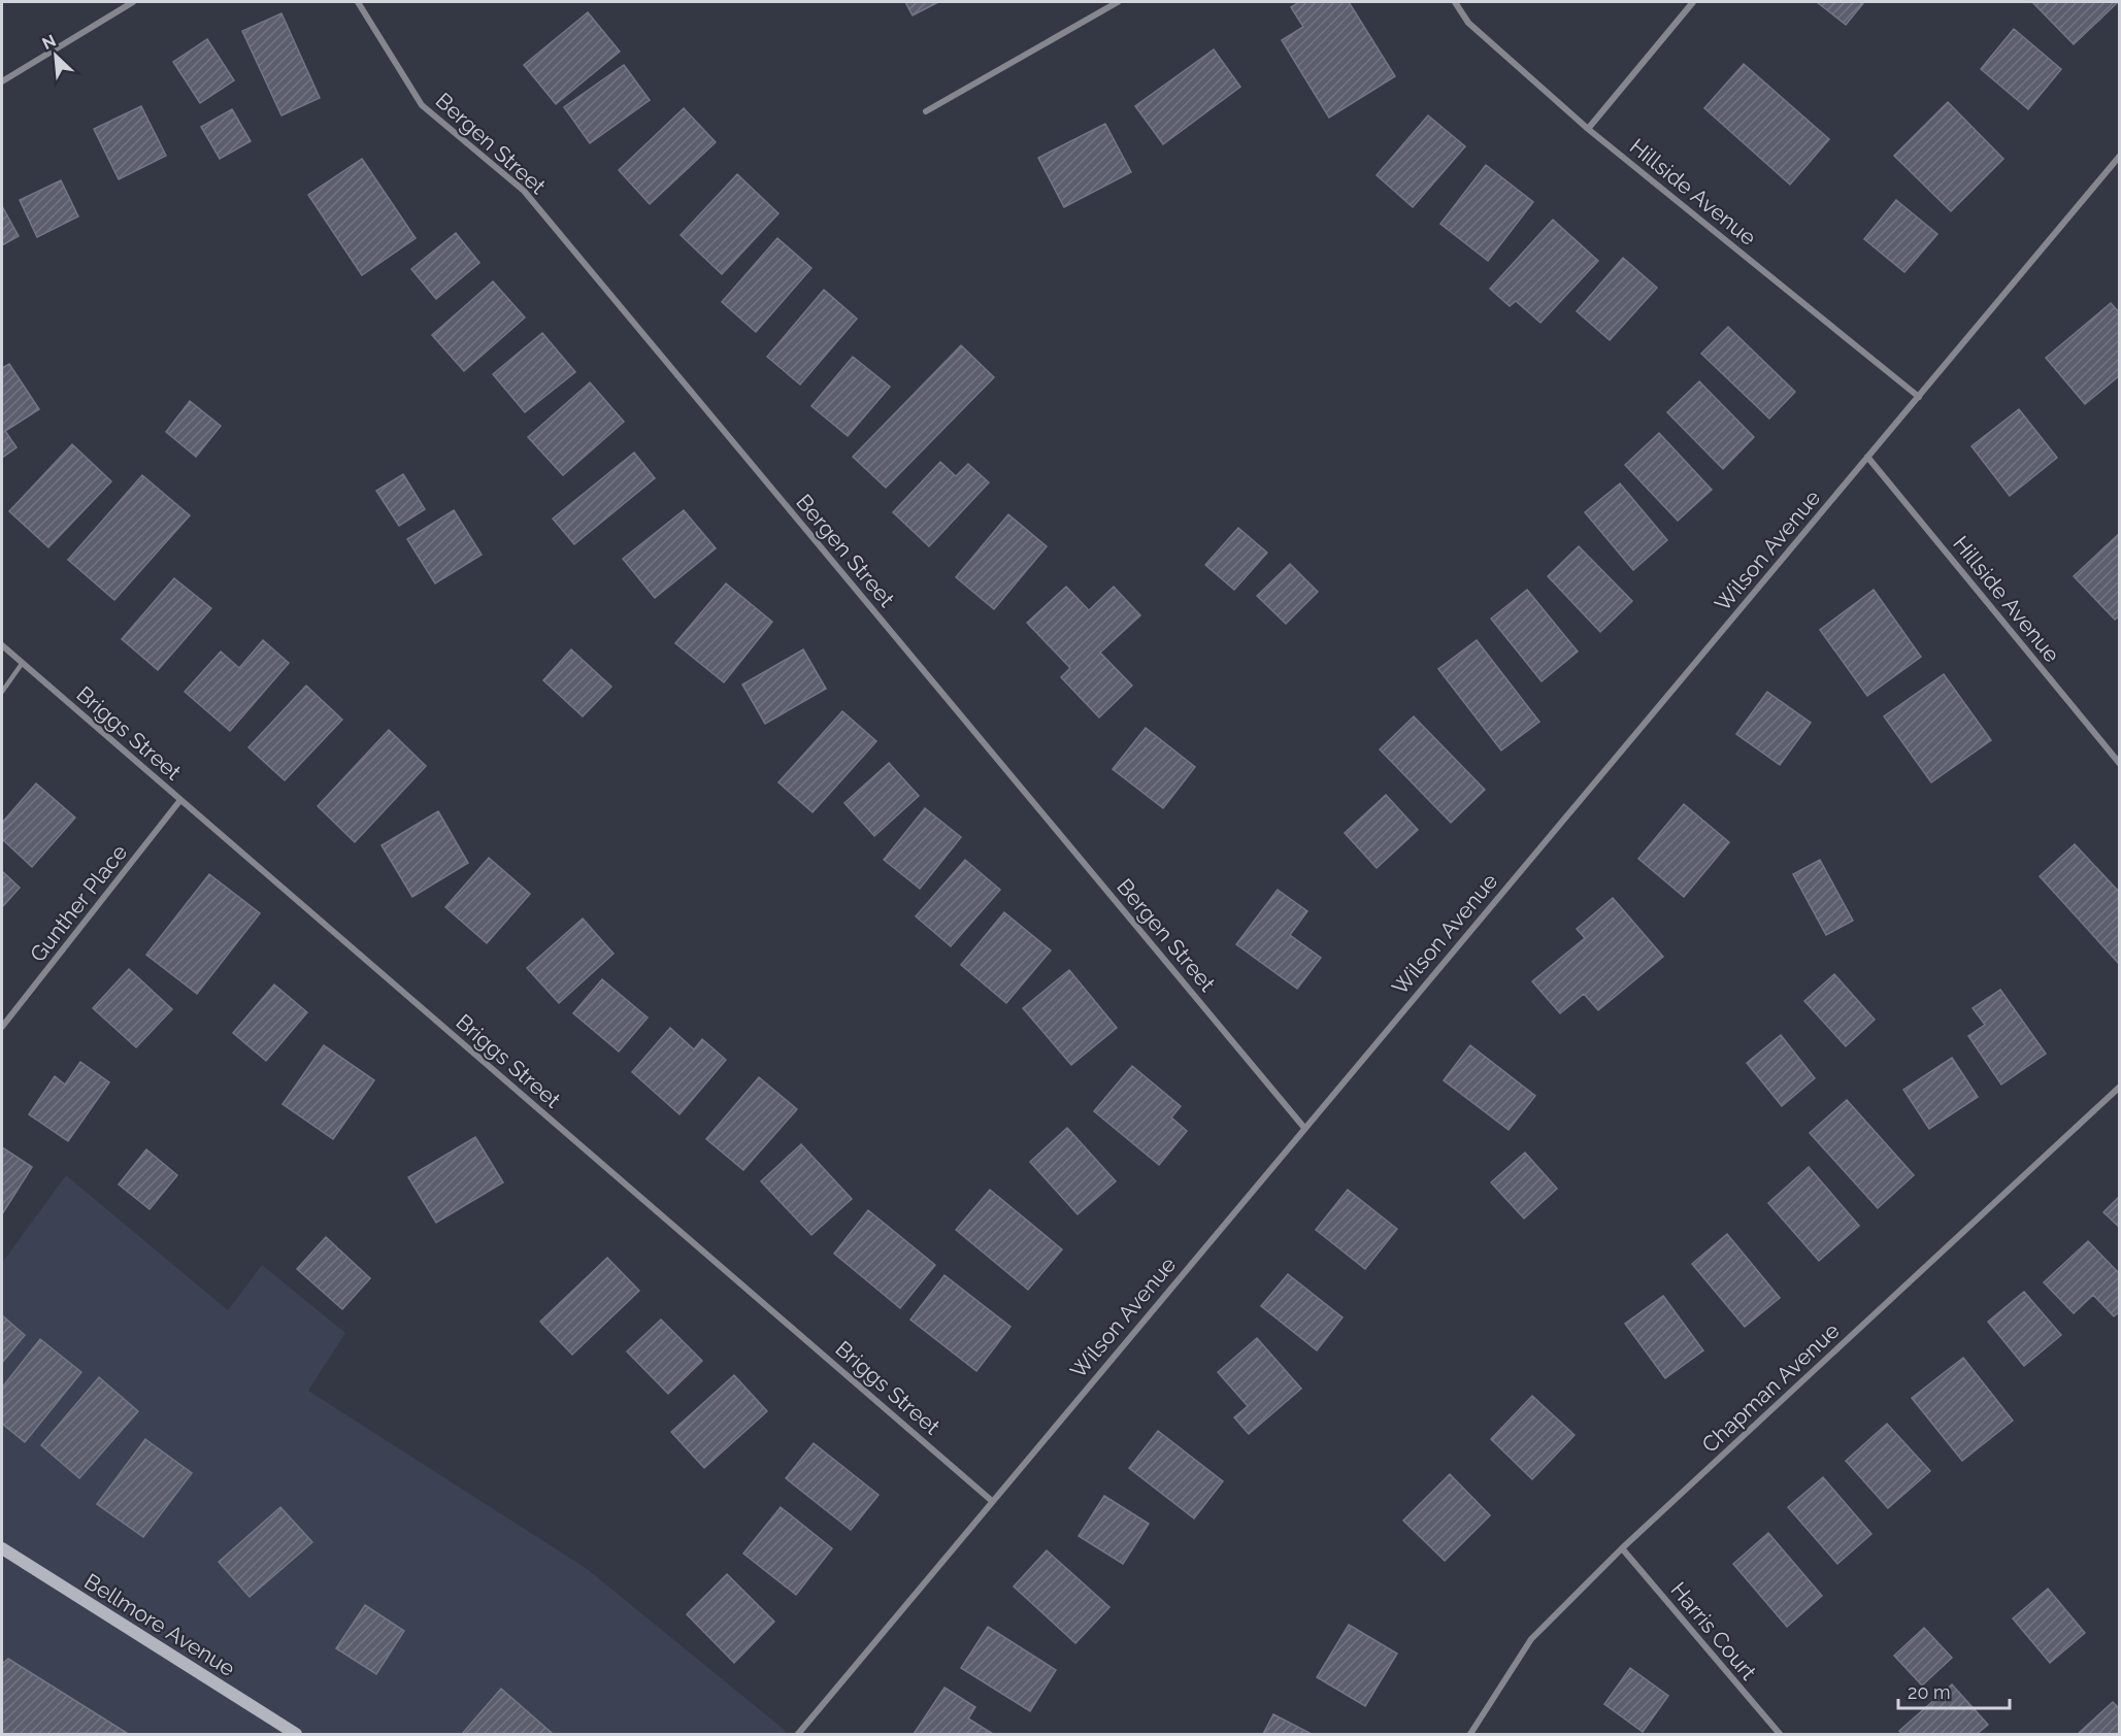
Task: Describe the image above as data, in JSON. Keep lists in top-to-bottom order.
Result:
{
  "streets": {
    "main road": ["Bellmore Avenue"],
    "street": [
      "Bergen Street",
      "Hillside Avenue",
      "Wilson Avenue",
      "Briggs Street",
      "Gunther Place",
      "Chapman Avenue",
      "Harris Court"
    ]
  },
  "crossings": [
    ["Bergen Street", "Wilson Avenue"],
    ["Hillside Avenue", "Wilson Avenue"],
    ["Wilson Avenue", "Briggs Street"],
    ["Briggs Street", "Gunther Place"],
    ["Chapman Avenue", "Harris Court"]
  ],
  "scale_bar": "20 m",
  "north": "top left"
}
